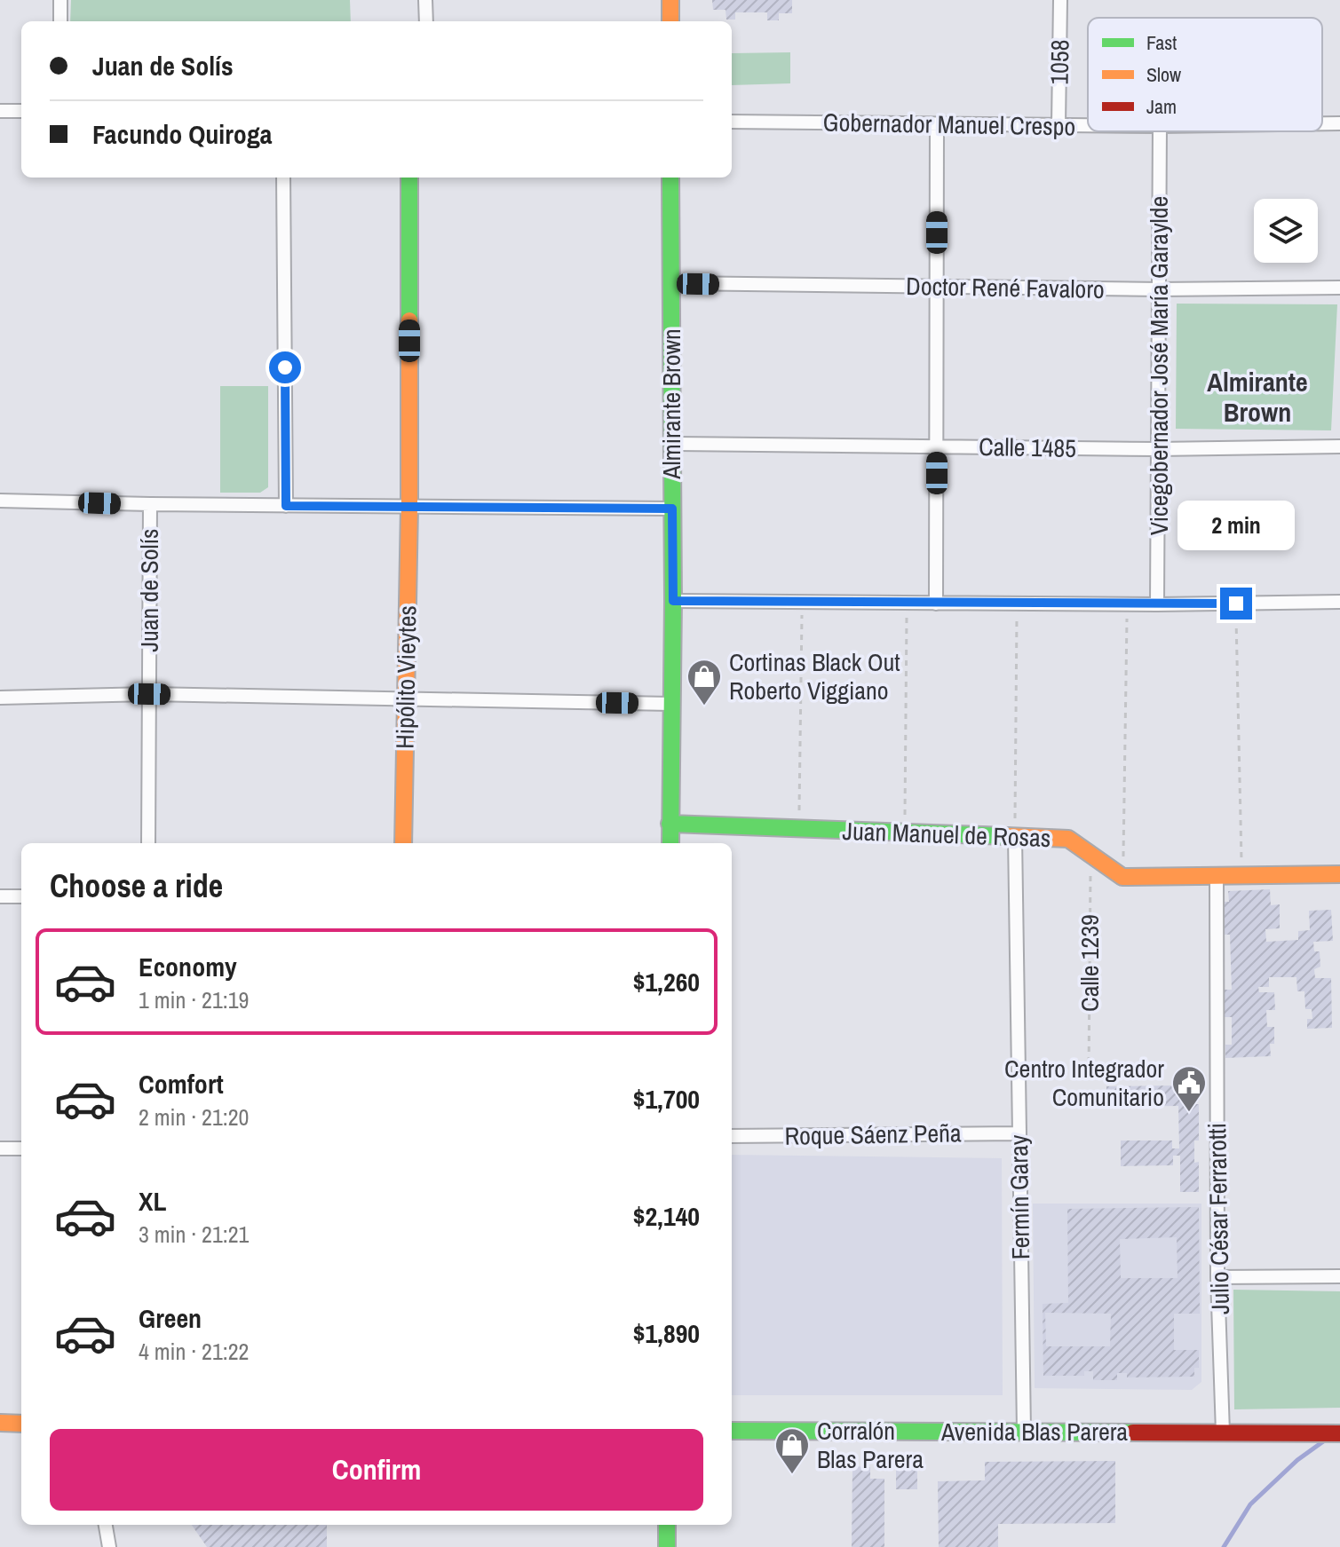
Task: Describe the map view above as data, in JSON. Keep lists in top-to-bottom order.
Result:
{
  "streets": {
    "main road": [
      "Almirante Brown",
      "Hipólito Vieytes",
      "Juan Manuel de Rosas",
      "Avenida Blas Parera"
    ],
    "street": [
      "1058",
      "Gobernador Manuel Crespo",
      "Doctor René Favaloro",
      "Vicegobernador José María Garaylde",
      "Calle 1485",
      "Juan de Solís",
      "Roque Sáenz Peña",
      "Fermín Garay",
      "Julio César Ferrarotti"
    ],
    "path": ["Calle 1239"]
  },
  "crossings": [
    ["1058", "Gobernador Manuel Crespo"],
    ["Doctor René Favaloro", "Vicegobernador José María Garaylde"],
    ["Doctor René Favaloro", "Almirante Brown"],
    ["Vicegobernador José María Garaylde", "Calle 1485"],
    ["Almirante Brown", "Calle 1485"],
    ["Almirante Brown", "Juan Manuel de Rosas"],
    ["Juan Manuel de Rosas", "Calle 1239"],
    ["Juan Manuel de Rosas", "Fermín Garay"],
    ["Roque Sáenz Peña", "Fermín Garay"],
    ["Fermín Garay", "Avenida Blas Parera"],
    ["Julio César Ferrarotti", "Avenida Blas Parera"]
  ],
  "districts": ["Almirante Brown"],
  "places": {
    "shop": ["Cortinas Black Out Roberto Viggiano", "Corralón Blas Parera"],
    "public building": ["Centro Integrador Comunitario"]
  },
  "legend": ["Fast", "Slow", "Jam"],
  "page": {
    "banner": ["Juan de Solís", "Facundo Quiroga"],
    "bubble": "2 min",
    "heading": "Choose a ride",
    "list": [
      {
        "name": "Economy",
        "note": "1 min · 21:19",
        "value": "$1,260"
      },
      {
        "name": "Comfort",
        "note": "2 min · 21:20",
        "value": "$1,700"
      },
      {
        "name": "XL",
        "note": "3 min · 21:21",
        "value": "$2,140"
      },
      {
        "name": "Green",
        "note": "4 min · 21:22",
        "value": "$1,890"
      }
    ],
    "buttons": "Confirm"
  }
}
